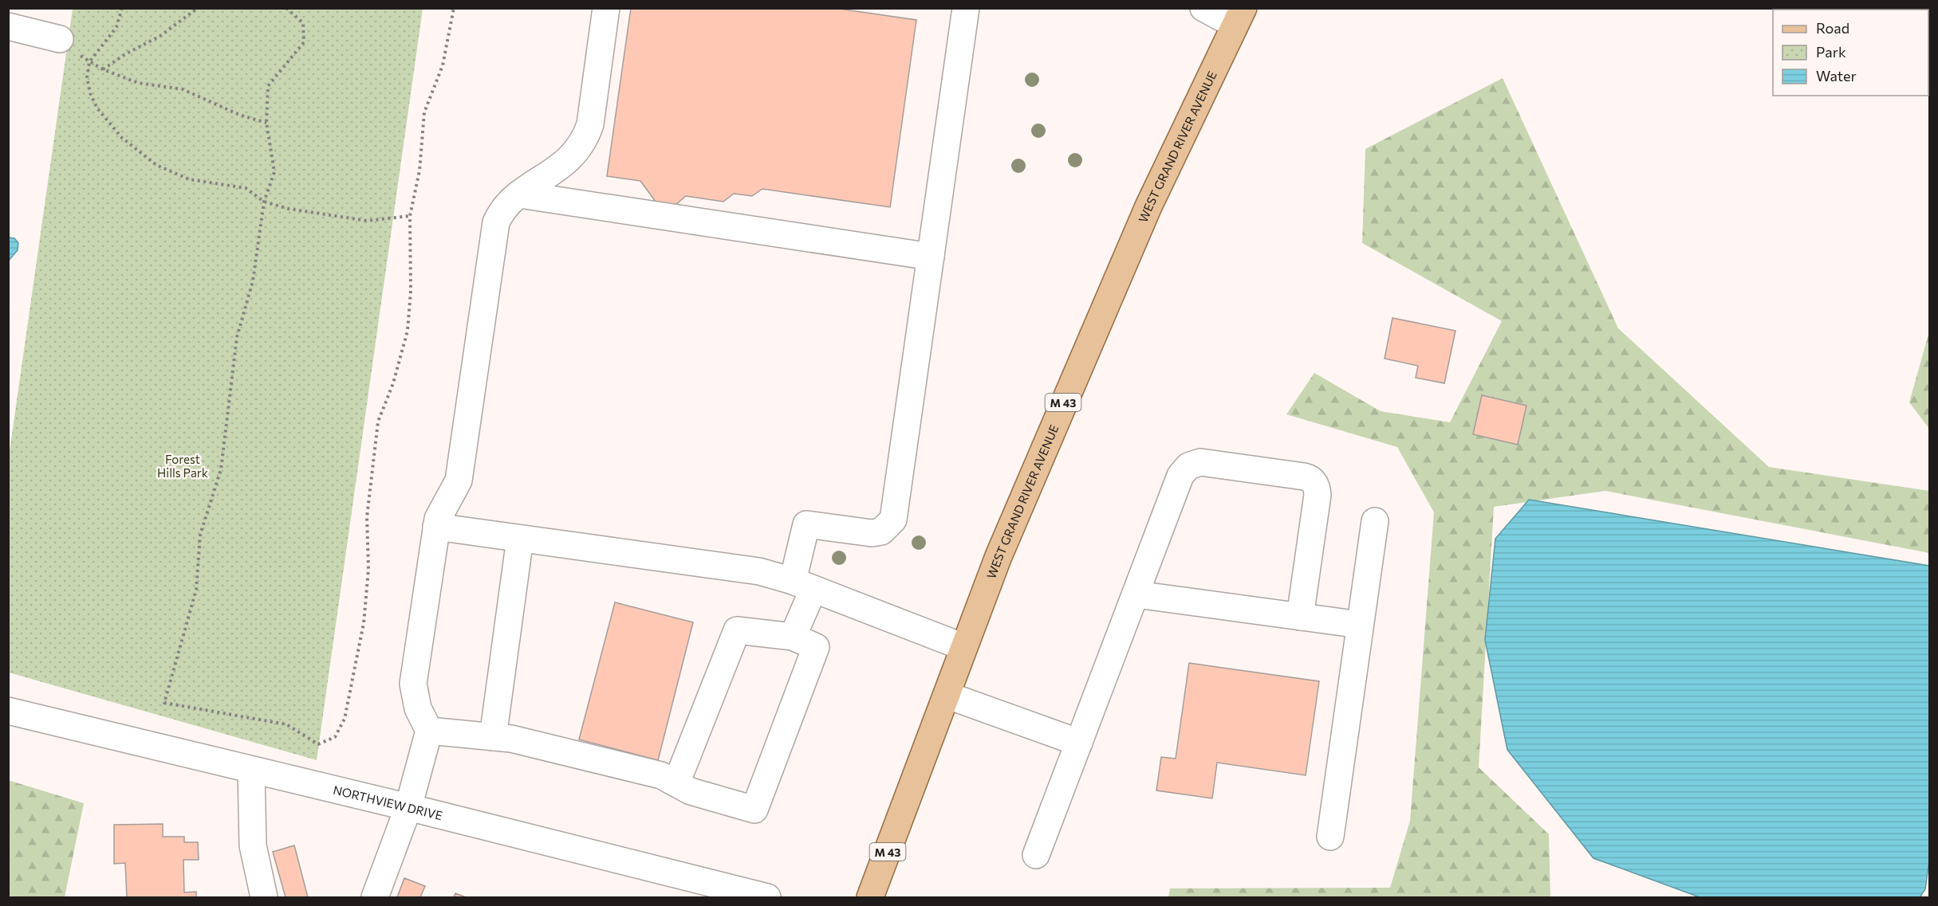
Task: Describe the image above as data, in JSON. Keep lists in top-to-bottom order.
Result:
{
  "streets": {
    "main road": ["WEST GRAND RIVER AVENUE", "M 43"],
    "street": ["NORTHVIEW DRIVE"]
  },
  "parks": ["Forest Hills Park"],
  "legend": ["Road", "Park", "Water"]
}
